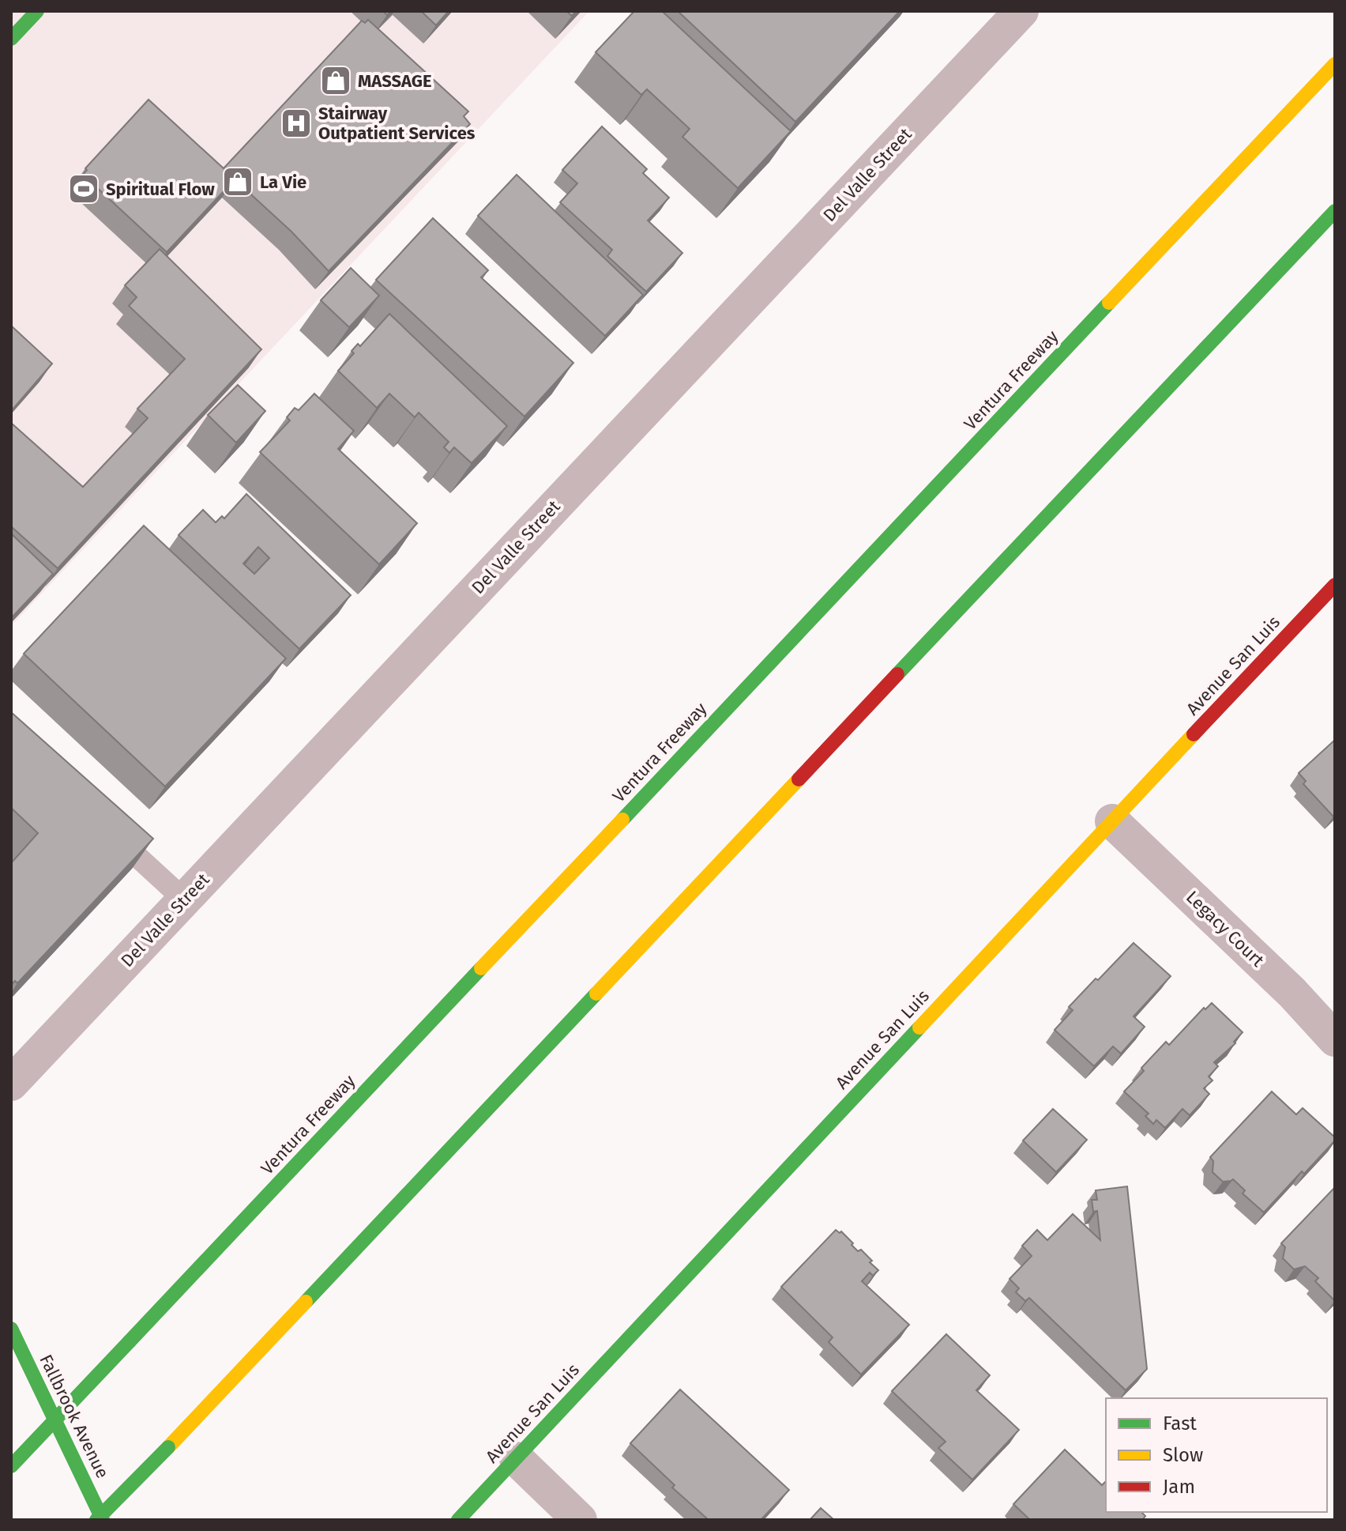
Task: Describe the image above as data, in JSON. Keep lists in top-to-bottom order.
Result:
{
  "streets": {
    "main road": ["Ventura Freeway", "Avenue San Luis", "Fallbrook Avenue"],
    "street": ["Del Valle Street", "Legacy Court"]
  },
  "crossings": [
    ["Avenue San Luis", "Legacy Court"]
  ],
  "places": {
    "shop": ["MASSAGE", "La Vie"],
    "hospital": ["Stairway Outpatient Services"],
    "sports": ["Spiritual Flow"]
  },
  "legend": ["Fast", "Slow", "Jam"]
}
